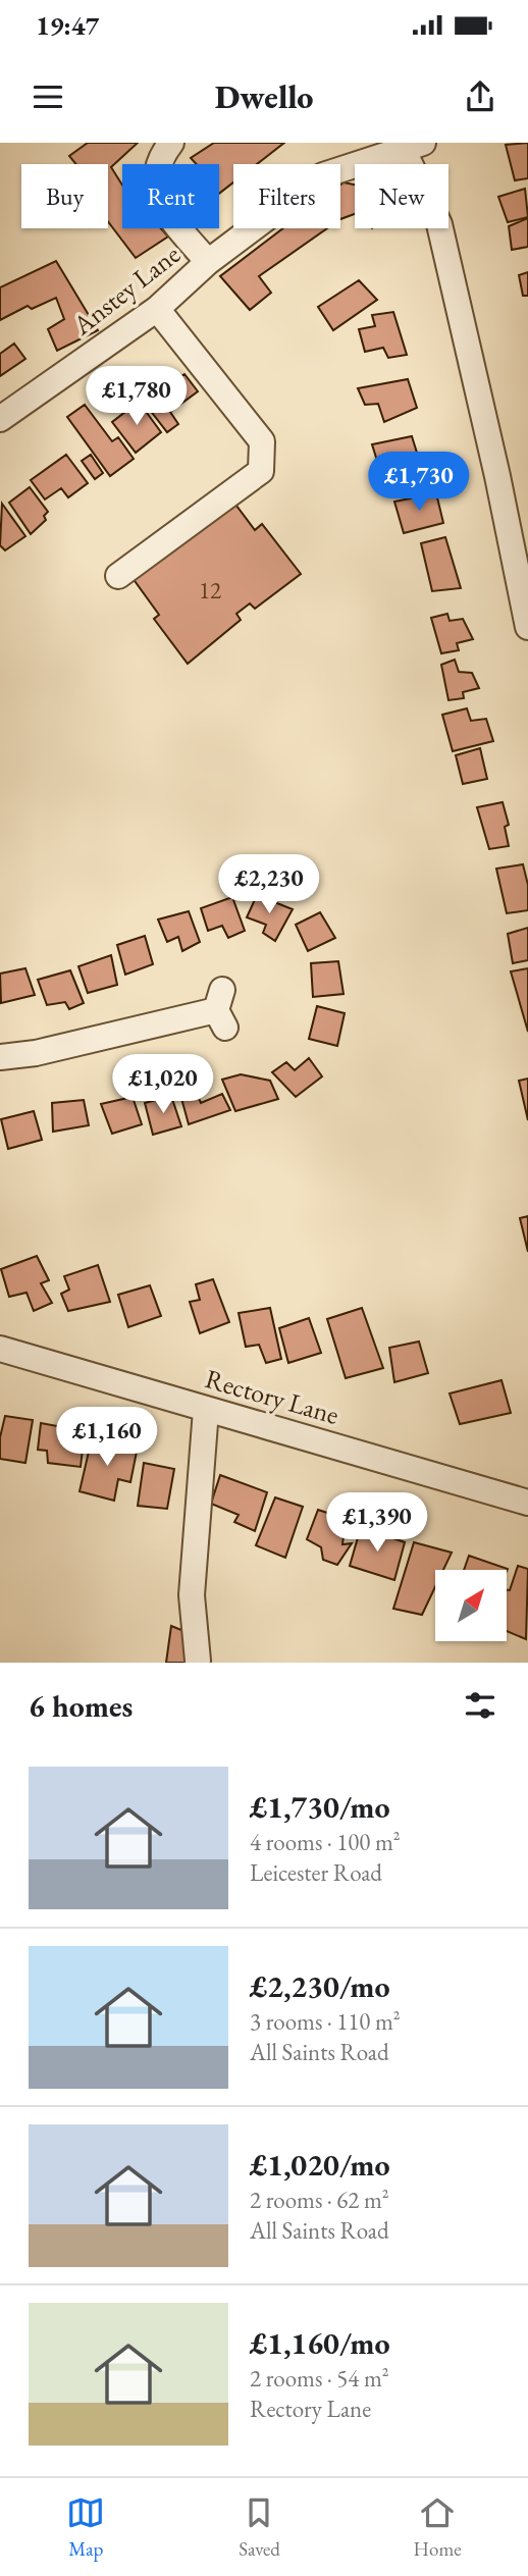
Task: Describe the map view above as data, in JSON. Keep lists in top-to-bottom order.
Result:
{
  "streets": {
    "street": ["Anstey Lane", "Rectory Lane"]
  },
  "house_numbers": ["12"],
  "north": "top right",
  "page": {
    "status": "19:47",
    "header": "Dwello",
    "chip": [
      "Buy",
      "Rent",
      "Filters",
      "New"
    ],
    "price": [
      "£1,780",
      "£1,730",
      "£2,230",
      "£1,020",
      "£1,160",
      "£1,390"
    ],
    "heading": "6 homes",
    "list": [
      {
        "name": "£1,730/mo",
        "note": "4 rooms · 100 m² · Leicester Road"
      },
      {
        "name": "£2,230/mo",
        "note": "3 rooms · 110 m² · All Saints Road"
      },
      {
        "name": "£1,020/mo",
        "note": "2 rooms · 62 m² · All Saints Road"
      },
      {
        "name": "£1,160/mo",
        "note": "2 rooms · 54 m² · Rectory Lane"
      }
    ],
    "tabs": ["Map", "Saved", "Home"]
  }
}
